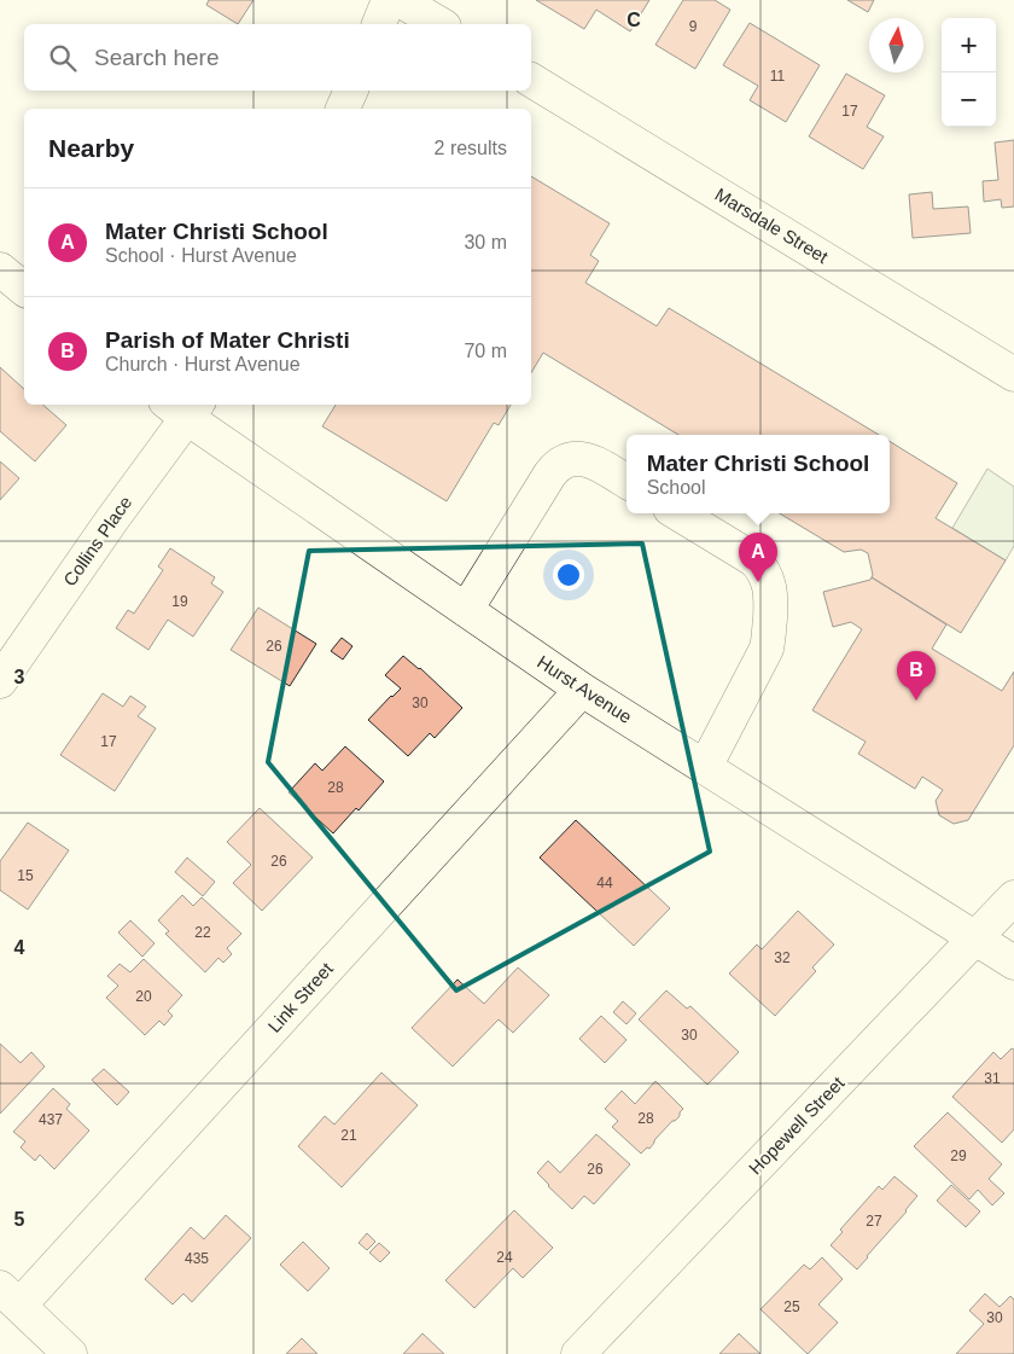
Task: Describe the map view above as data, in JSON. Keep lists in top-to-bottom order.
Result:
{
  "streets": {
    "street": [
      "Marsdale Street",
      "Collins Place",
      "Hurst Avenue",
      "Link Street",
      "Hopewell Street"
    ]
  },
  "crossings": [
    ["Collins Place", "Hurst Avenue"],
    ["Hurst Avenue", "Link Street"],
    ["Hurst Avenue", "Hopewell Street"]
  ],
  "house_numbers": [
    "9",
    "11",
    "17",
    "19",
    "26",
    "30",
    "17",
    "28",
    "26",
    "15",
    "44",
    "22",
    "32",
    "20",
    "30",
    "31",
    "28",
    "437",
    "21",
    "29",
    "26",
    "27",
    "24",
    "435",
    "25",
    "30"
  ],
  "north": "top",
  "page": {
    "map_buttons": ["+", "−"],
    "search": "Search here",
    "heading": ["Nearby", "2 results"],
    "list": [
      {
        "mark": "A",
        "name": "Mater Christi School",
        "note": "School · Hurst Avenue",
        "value": "30 m"
      },
      {
        "mark": "B",
        "name": "Parish of Mater Christi",
        "note": "Church · Hurst Avenue",
        "value": "70 m"
      }
    ],
    "popup": ["Mater Christi School", "School"],
    "pins": ["A", "B"]
  },
  "grid": {
    "columns": ["C"],
    "rows": ["3", "4", "5"]
  }
}
